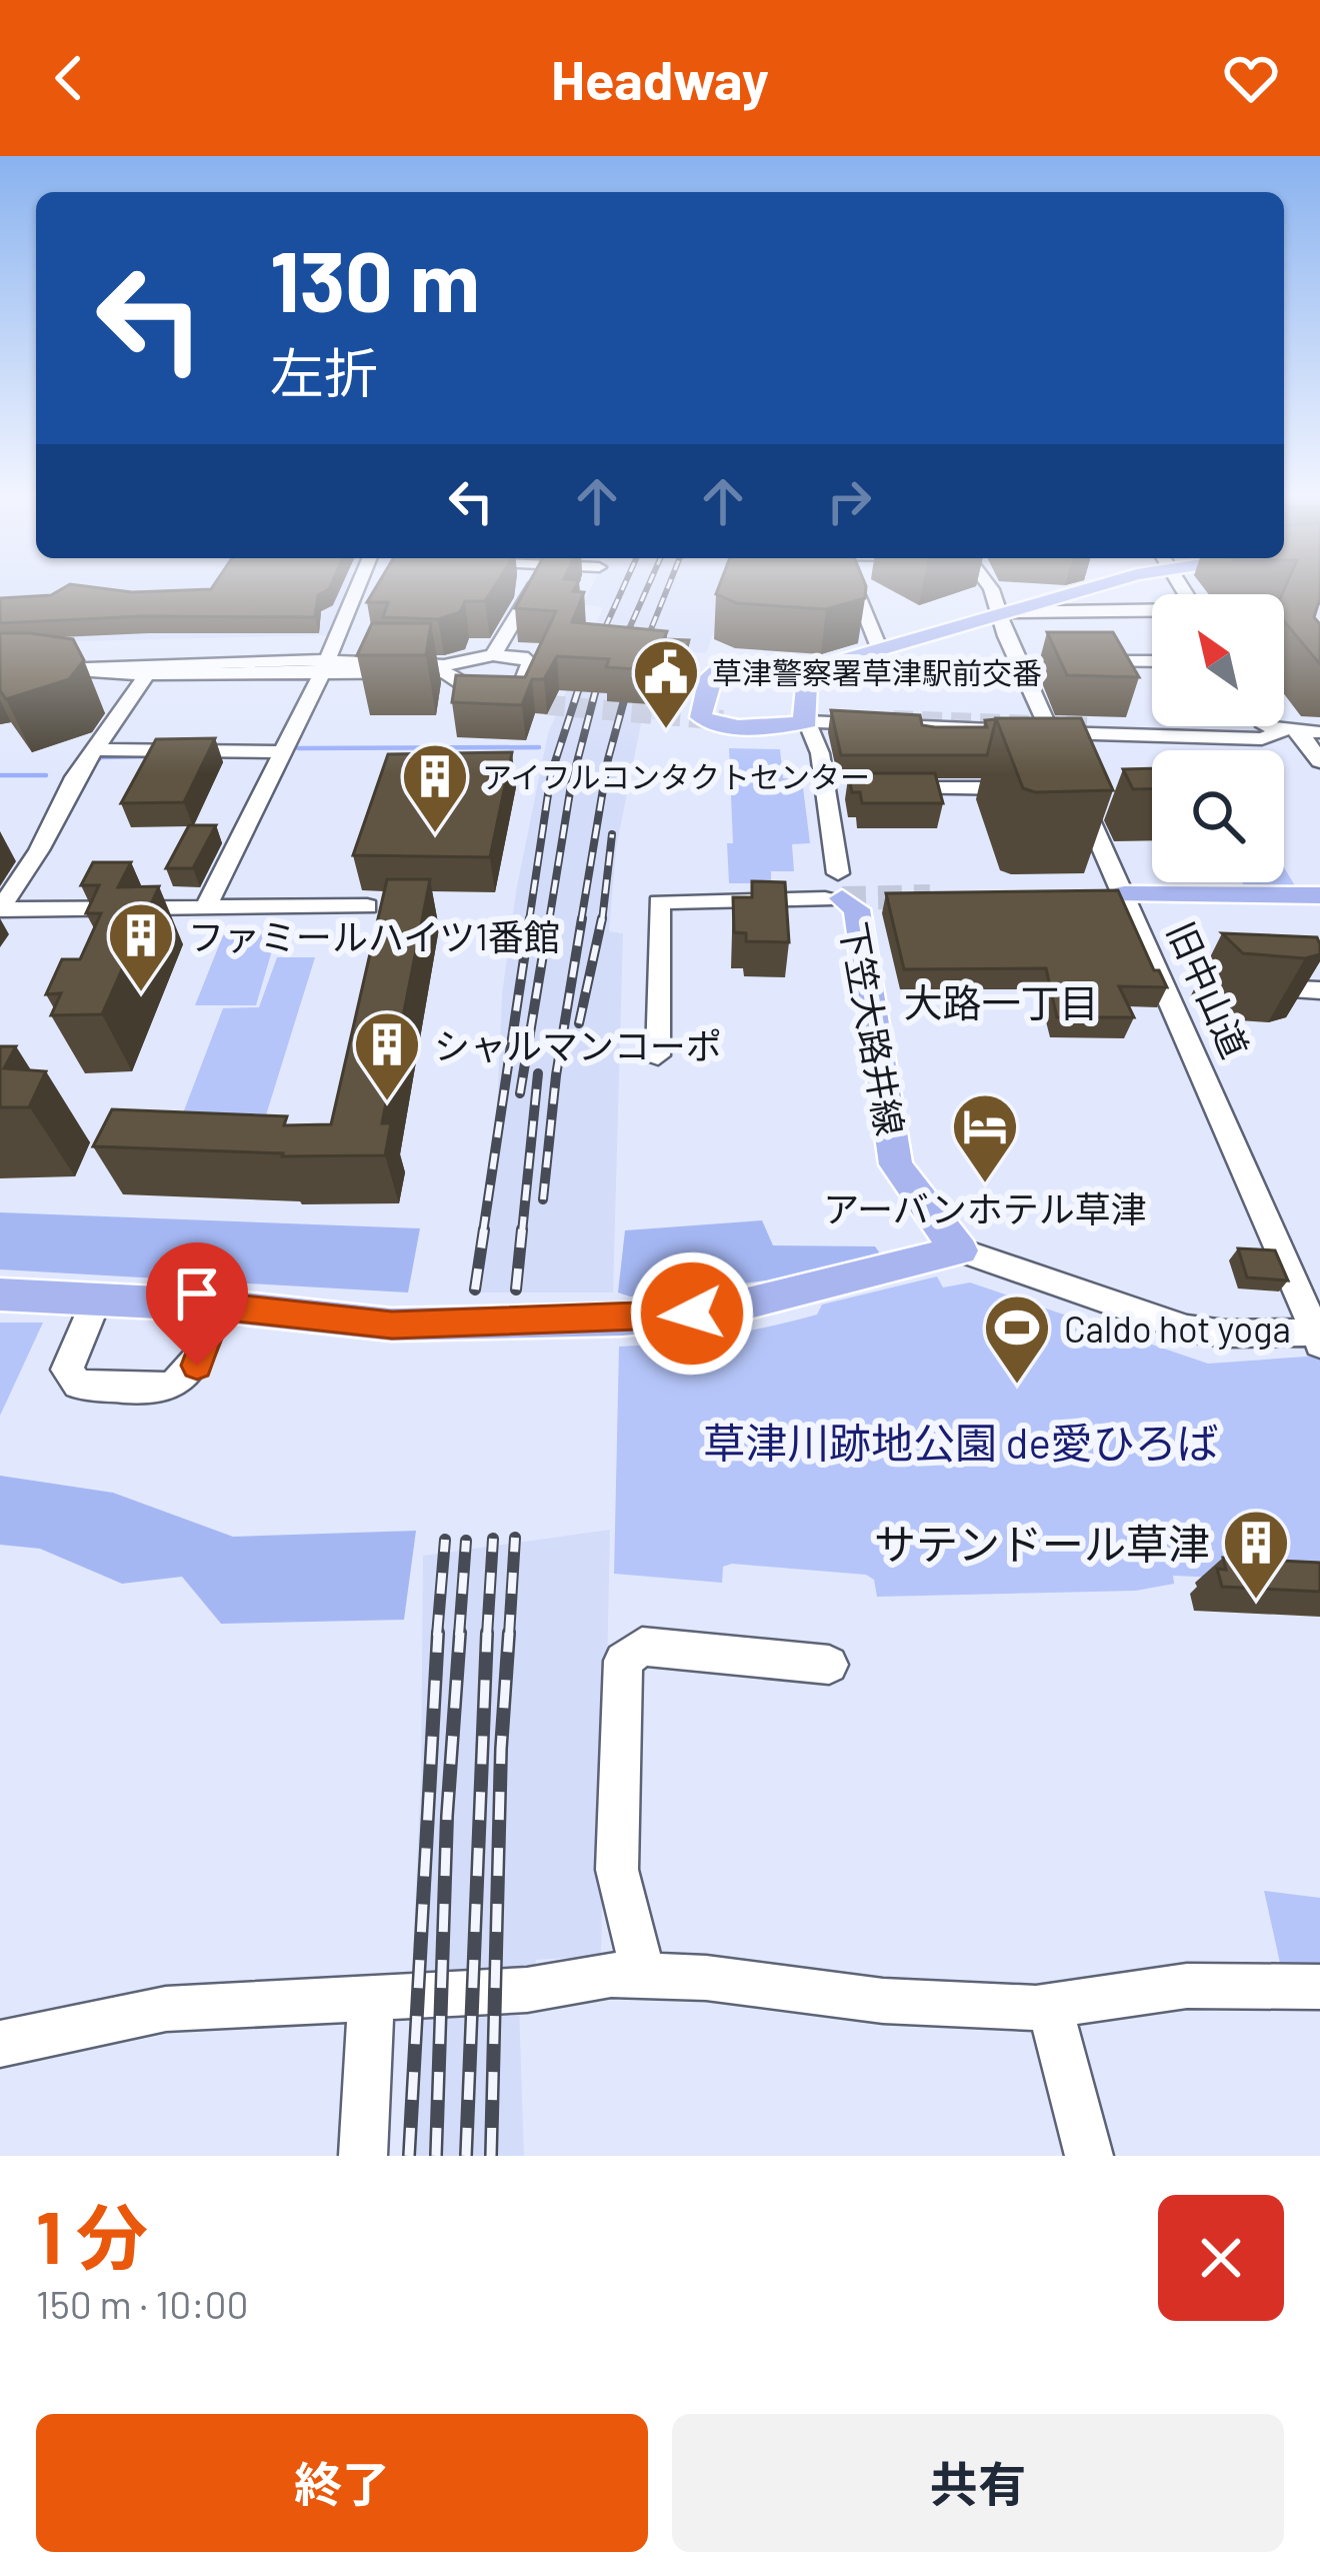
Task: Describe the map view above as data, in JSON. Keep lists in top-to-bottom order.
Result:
{
  "streets": {
    "main road": ["下笠大路井線"],
    "street": ["旧中山道"]
  },
  "districts": ["大路一丁目"],
  "parks": ["草津川跡地公園 de愛ひろば"],
  "places": {
    "public building": ["草津警察署草津駅前交番"],
    "building": [
      "アイフルコンタクトセンター",
      "ファミールハイツ1番館",
      "シャルマンコーポ",
      "サテンドール草津"
    ],
    "hotel": ["アーバンホテル草津"],
    "sports": ["Caldo hot yoga"]
  },
  "north": "top left",
  "page": {
    "header": "Headway",
    "turn": ["130 m", "左折"],
    "heading": ["1 分", "150 m · 10:00"],
    "buttons": ["終了", "共有"]
  }
}
